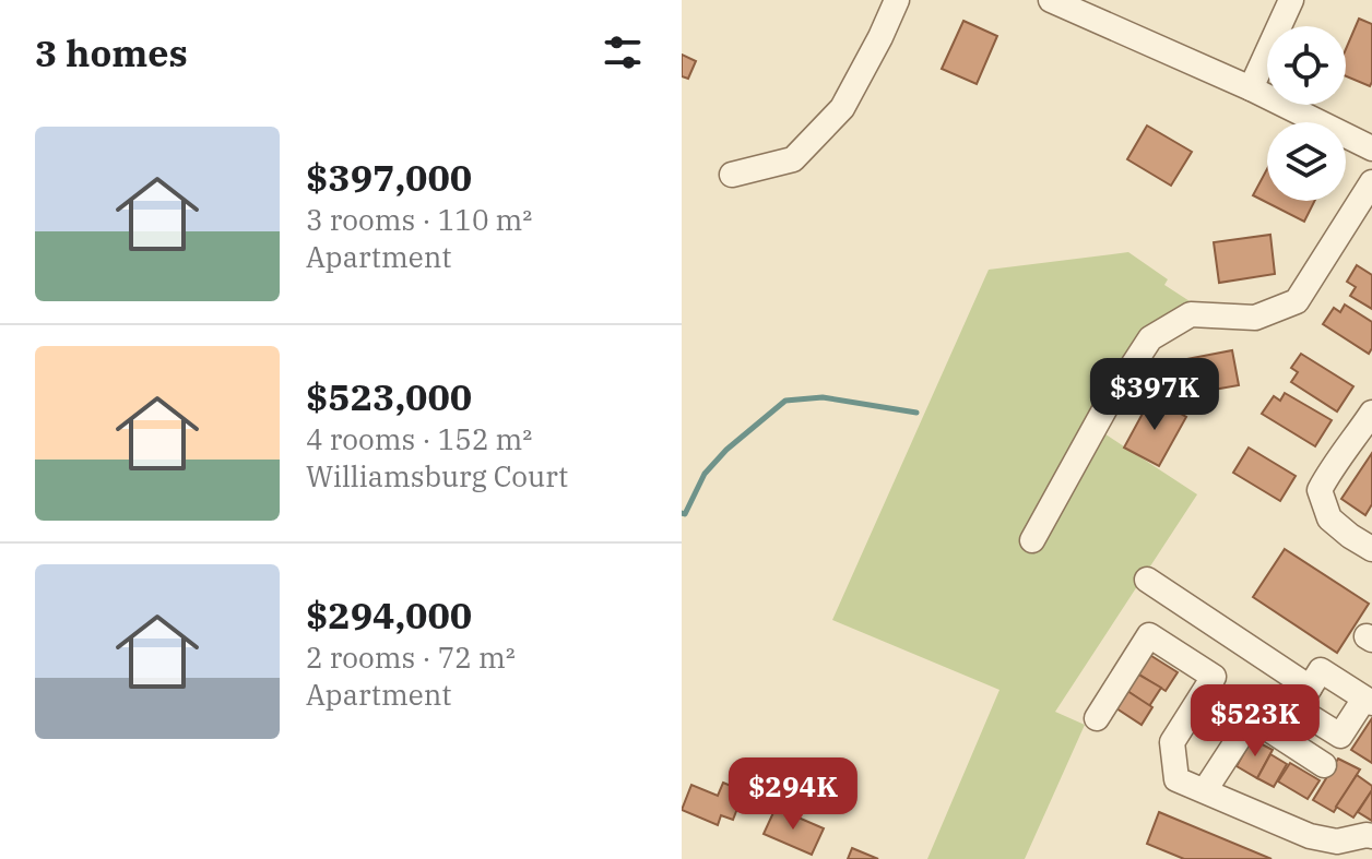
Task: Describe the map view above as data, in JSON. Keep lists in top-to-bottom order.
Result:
{
  "page": {
    "heading": "3 homes",
    "list": [
      {
        "name": "$397,000",
        "note": "3 rooms · 110 m² · Apartment"
      },
      {
        "name": "$523,000",
        "note": "4 rooms · 152 m² · Williamsburg Court"
      },
      {
        "name": "$294,000",
        "note": "2 rooms · 72 m² · Apartment"
      }
    ],
    "price": ["$397K", "$523K", "$294K"]
  }
}
